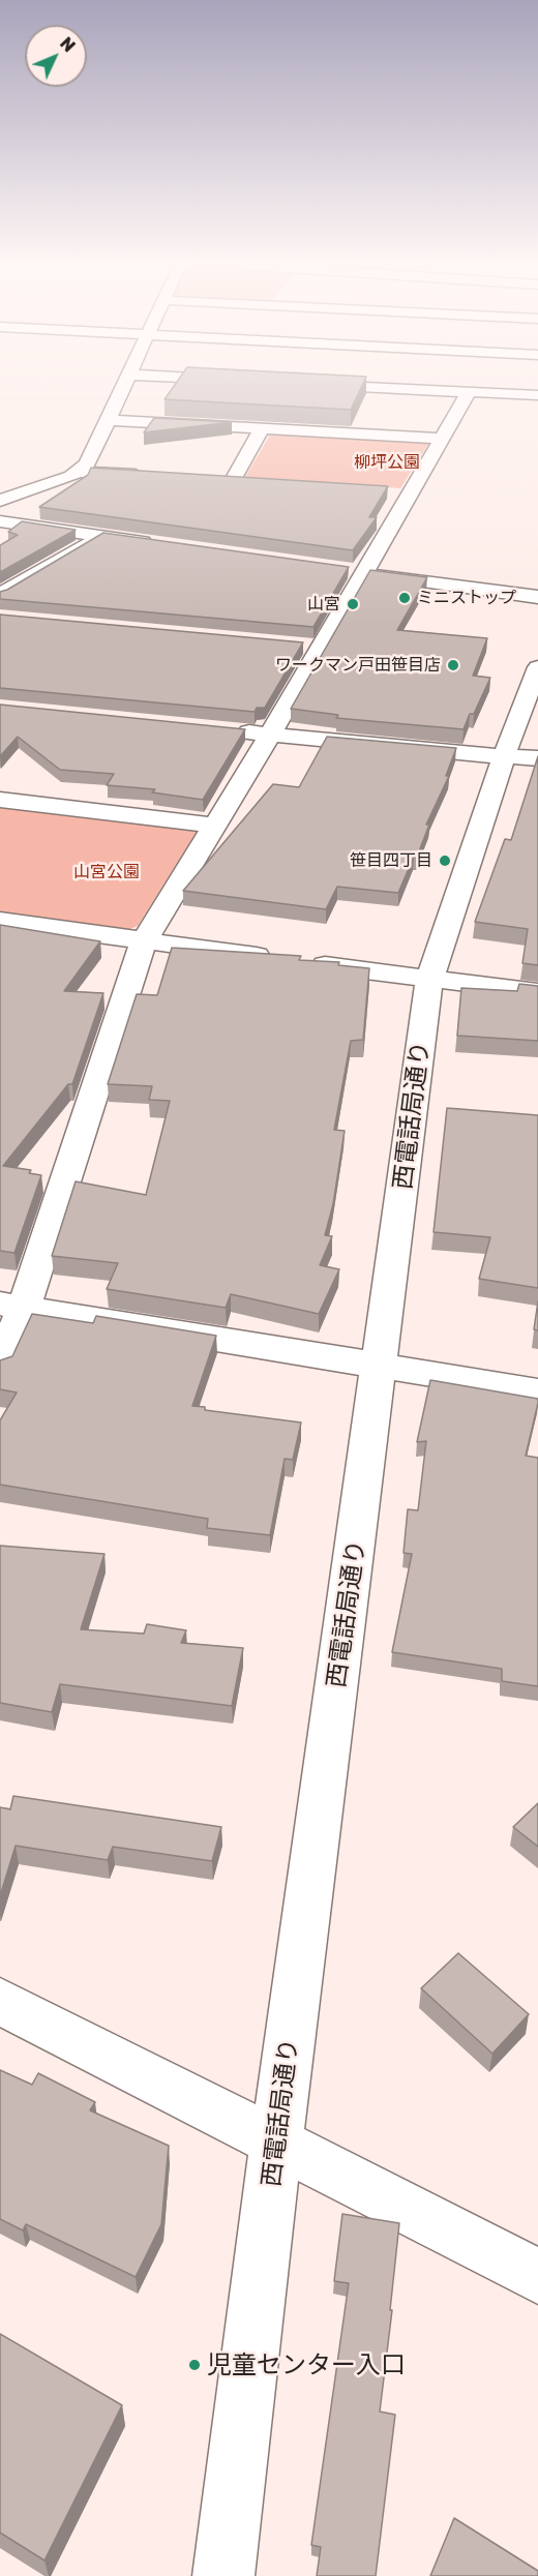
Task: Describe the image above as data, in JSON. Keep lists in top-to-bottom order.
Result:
{
  "streets": {
    "street": ["西電話局通り"]
  },
  "parks": ["柳坪公園", "山宮公園"],
  "places": [
    "ミニストップ",
    "山宮",
    "ワークマン戸田笹目店",
    "笹目四丁目",
    "児童センター入口"
  ],
  "north": "top right"
}
